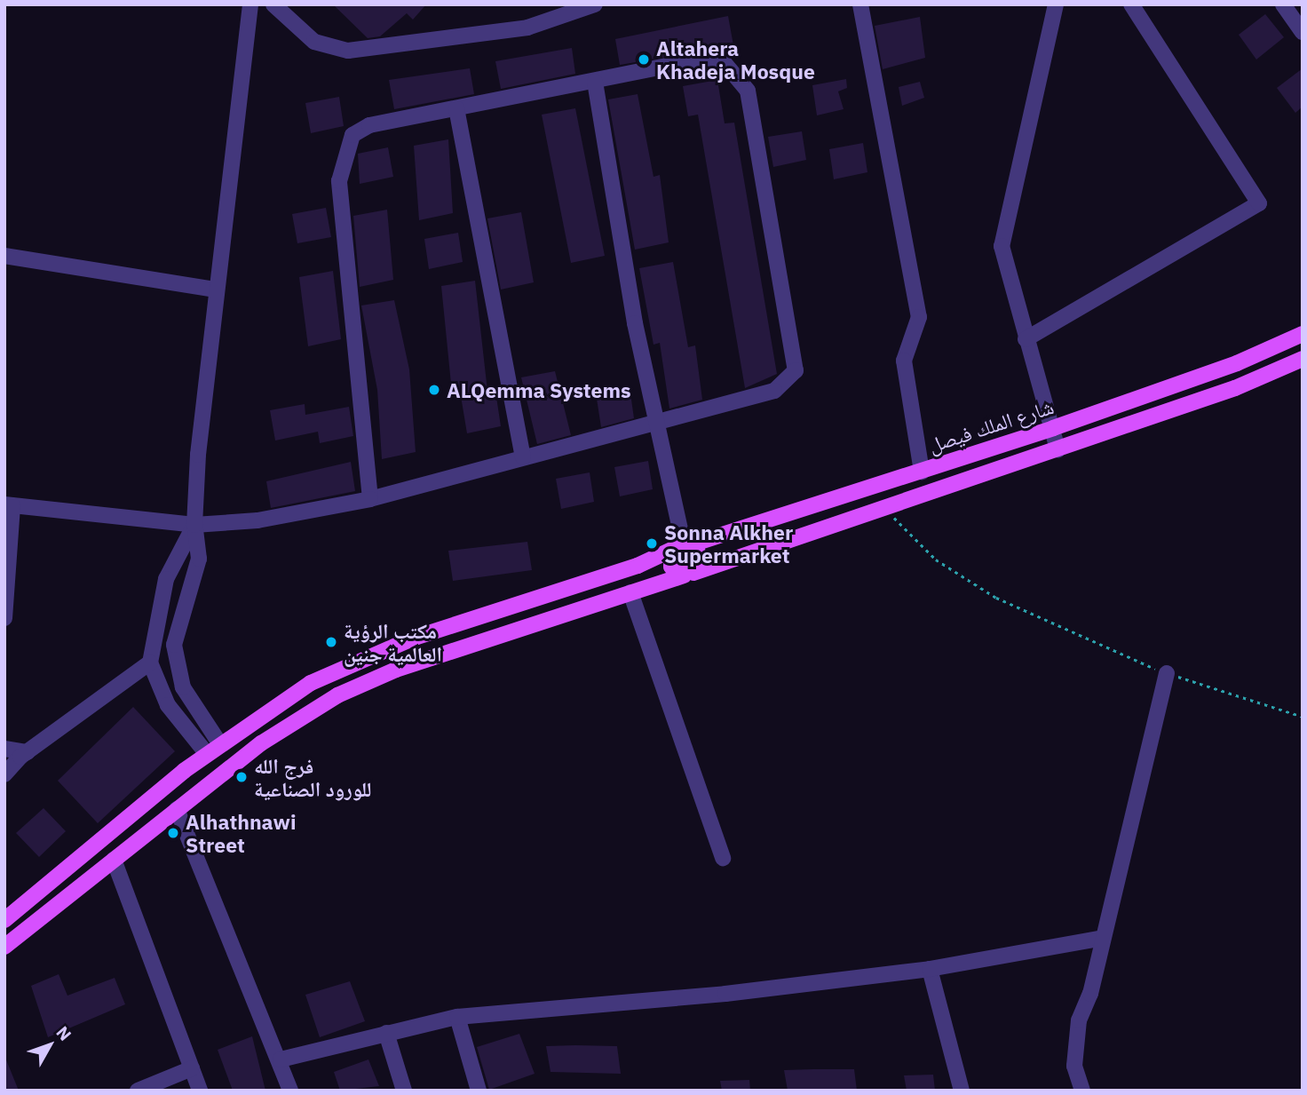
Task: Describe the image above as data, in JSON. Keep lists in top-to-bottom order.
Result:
{
  "streets": {
    "main road": ["شارع الملك فيصل"]
  },
  "places": [
    "Altahera Khadeja Mosque",
    "ALQemma Systems",
    "Sonna Alkher Supermarket",
    "مكتب الرؤية العالمية جنين",
    "فرج الله للورود الصناعية",
    "Alhathnawi Street"
  ],
  "north": "top right"
}
